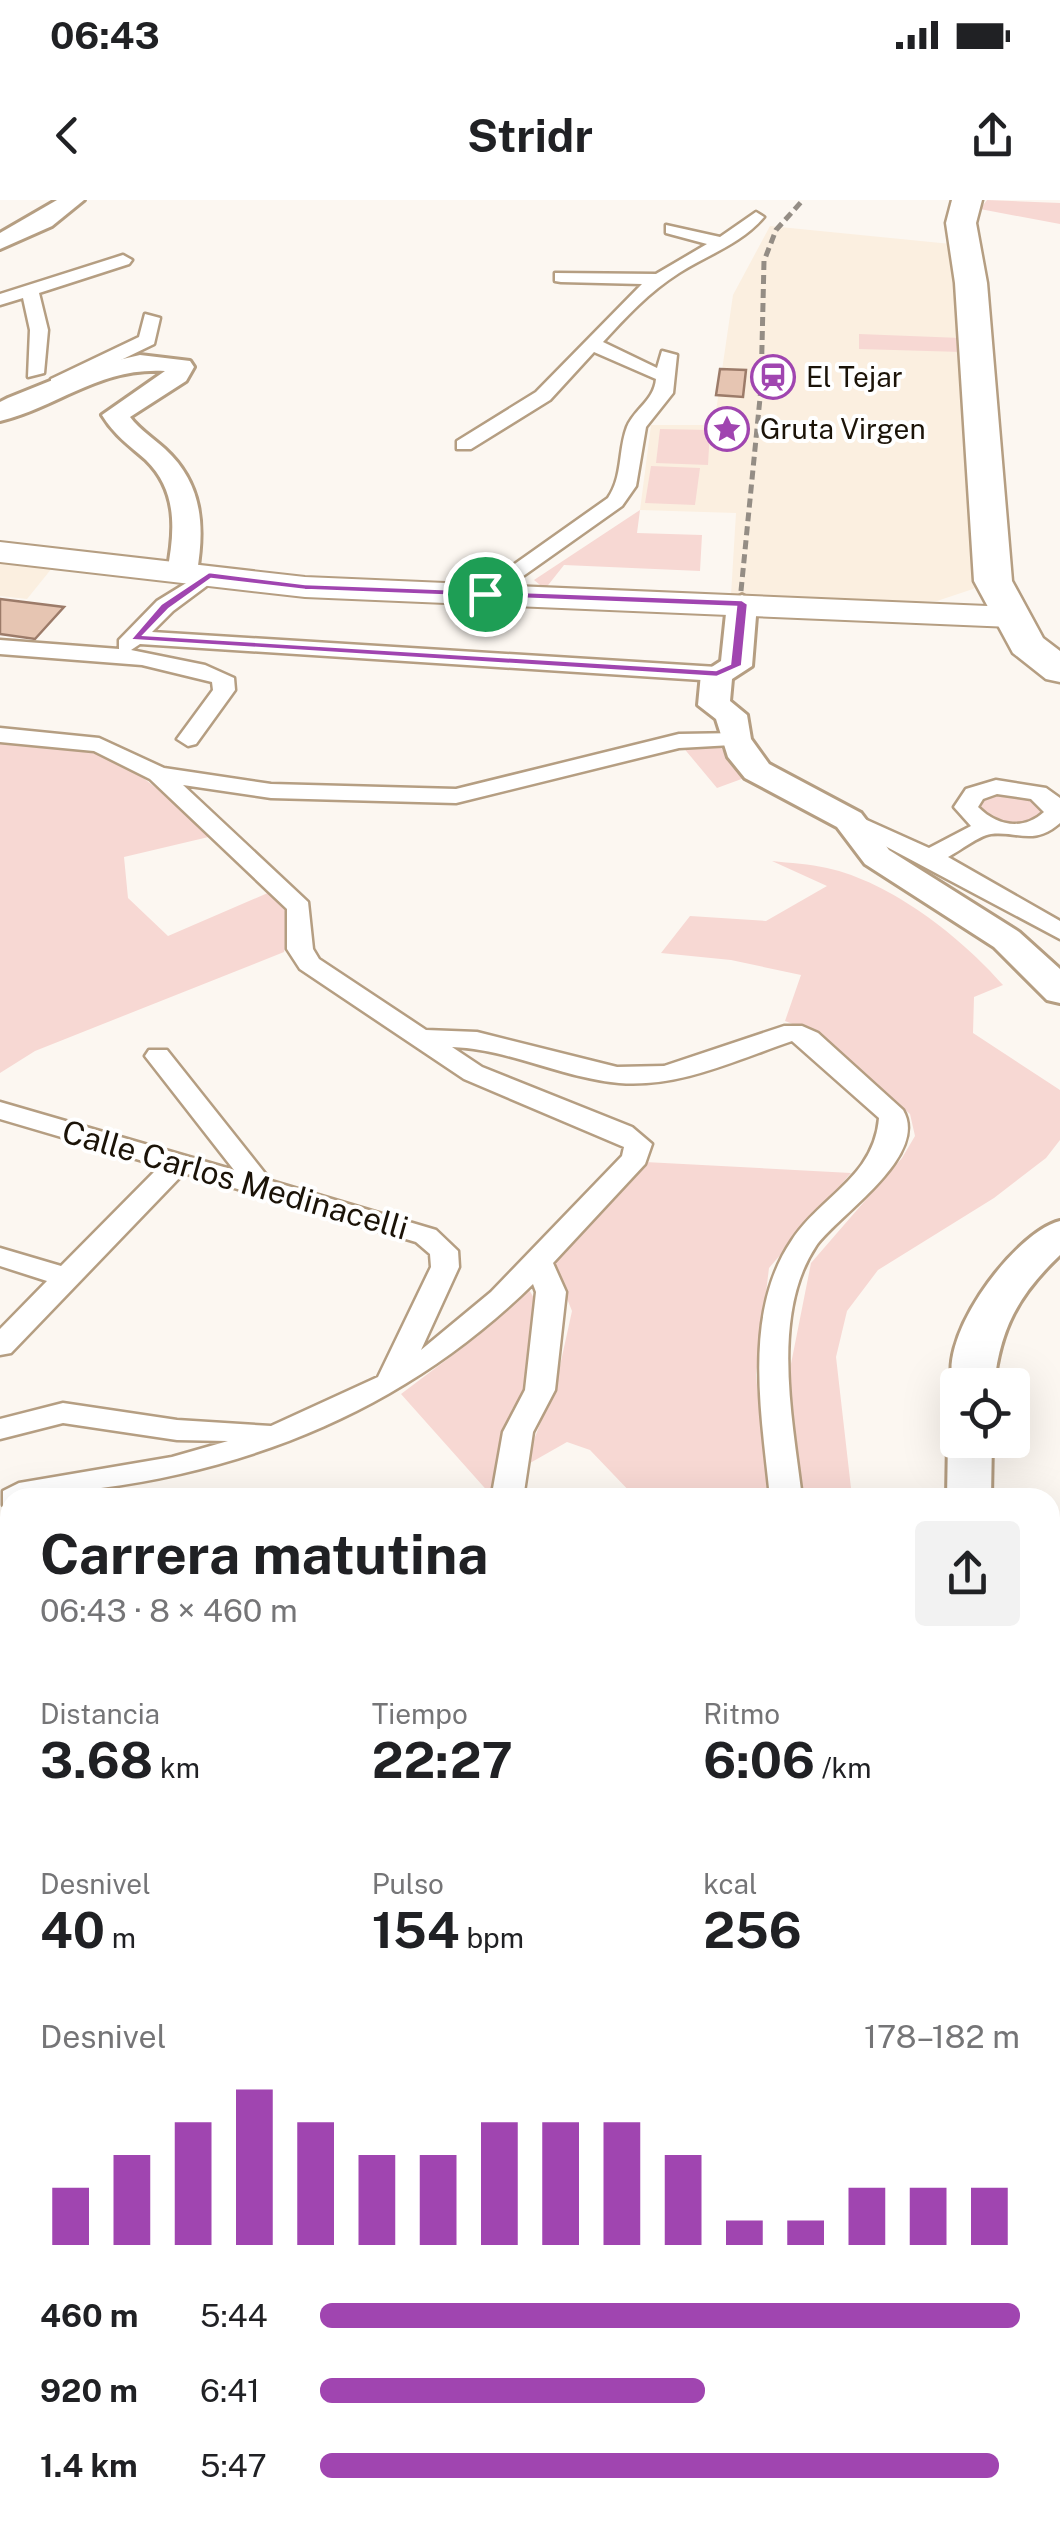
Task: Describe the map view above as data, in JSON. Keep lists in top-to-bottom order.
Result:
{
  "streets": {
    "street": ["Calle Carlos Medinacelli"]
  },
  "places": {
    "station": ["El Tejar"],
    "place": ["Gruta Virgen"]
  },
  "page": {
    "status": "06:43",
    "header": "Stridr",
    "heading": ["Carrera matutina", "06:43 · 8 × 460 m"],
    "stats": [
      ["Distancia", "3.68 km"],
      ["Tiempo", "22:27"],
      ["Ritmo", "6:06 /km"],
      ["Desnivel", "40 m"],
      ["Pulso", "154 bpm"],
      ["kcal", "256"]
    ],
    "chart": ["Desnivel", "178–182 m"],
    "list": [
      {
        "name": "460 m",
        "note": "5:44"
      },
      {
        "name": "920 m",
        "note": "6:41"
      },
      {
        "name": "1.4 km",
        "note": "5:47"
      }
    ]
  }
}
